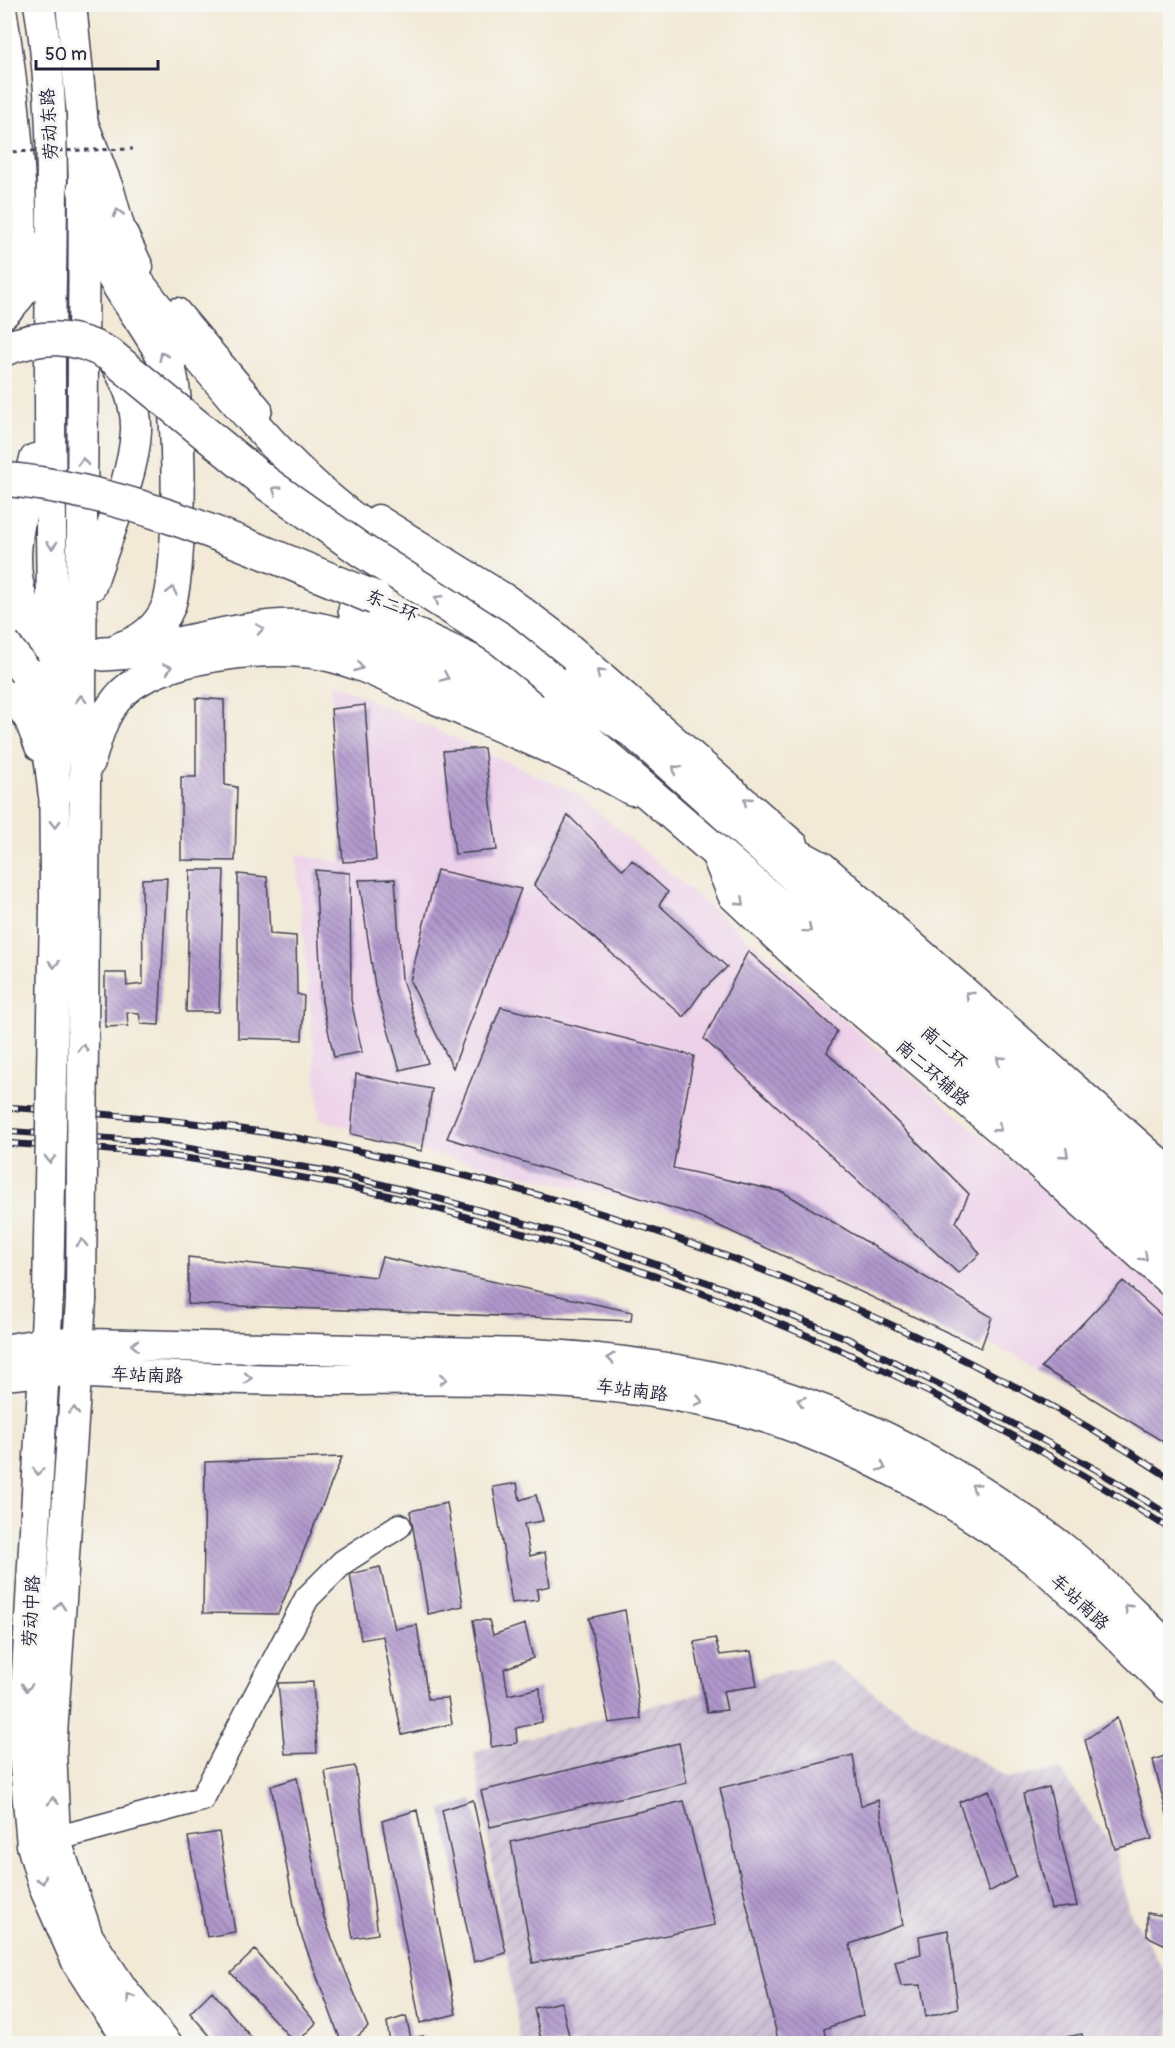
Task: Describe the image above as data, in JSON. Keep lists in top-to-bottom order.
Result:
{
  "streets": {
    "highway": ["东二环", "南二环"],
    "main road": [
      "劳动东路",
      "南二环辅路",
      "车站南路",
      "劳动中路"
    ]
  },
  "crossings": [
    ["东二环", "南二环"],
    ["东二环", "南二环辅路"],
    ["南二环", "南二环辅路"],
    ["车站南路", "劳动中路"]
  ],
  "scale_bar": "50 m"
}
